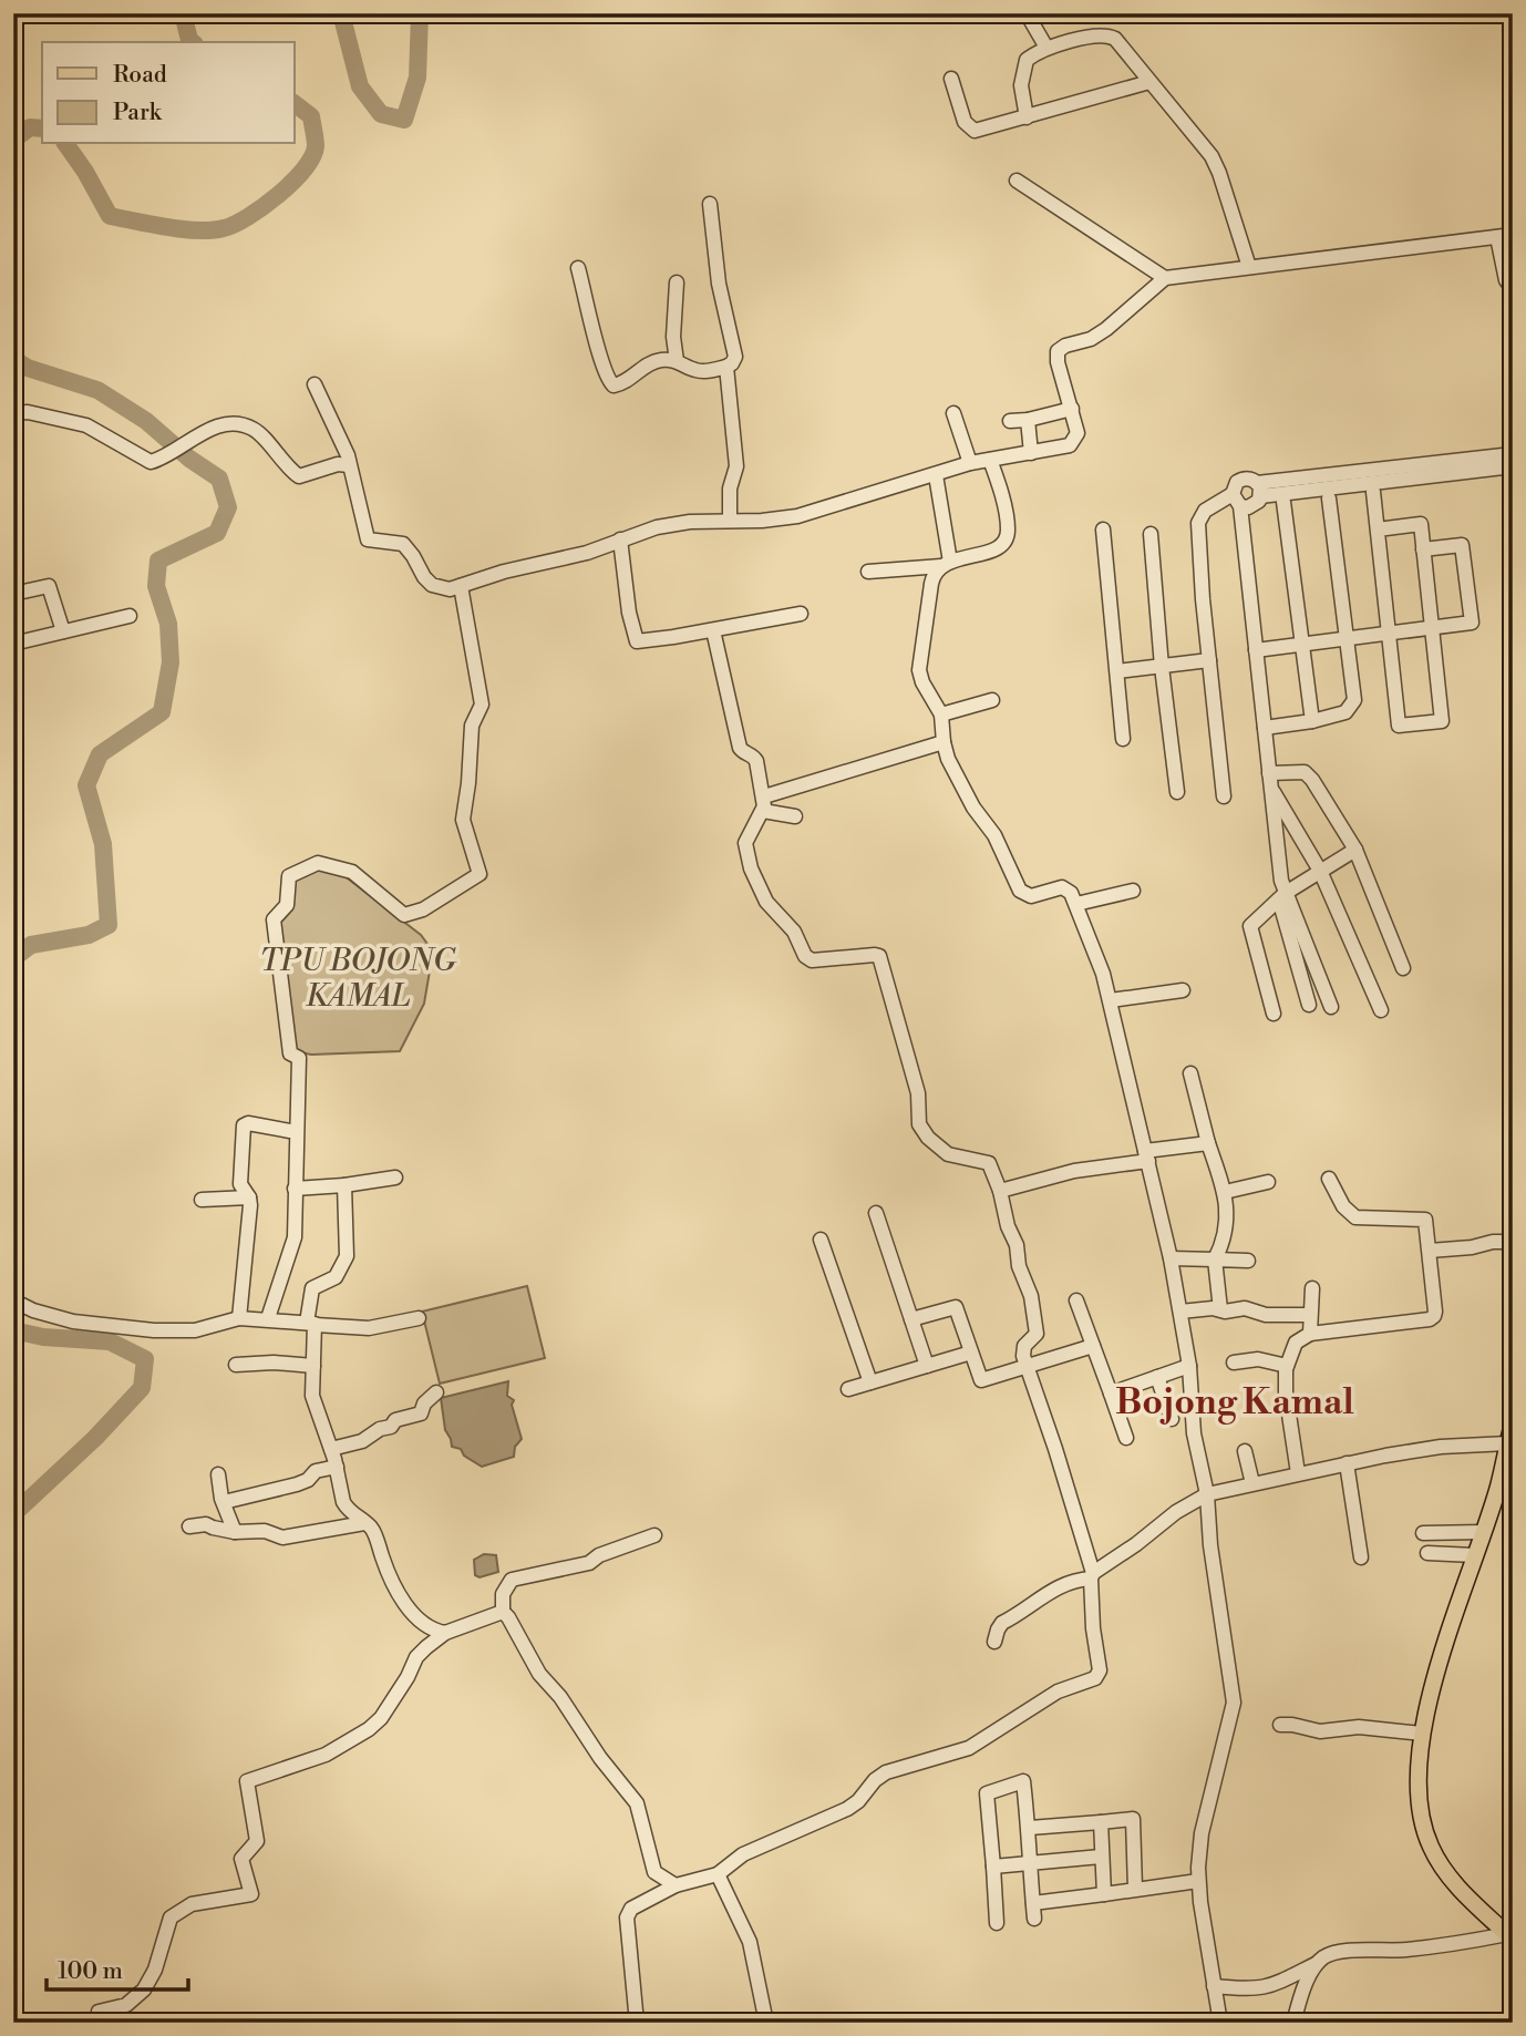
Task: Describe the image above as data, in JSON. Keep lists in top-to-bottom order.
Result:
{
  "districts": ["Bojong Kamal"],
  "parks": ["TPU BOJONG KAMAL"],
  "legend": ["Road", "Park"],
  "scale_bar": "100 m"
}
